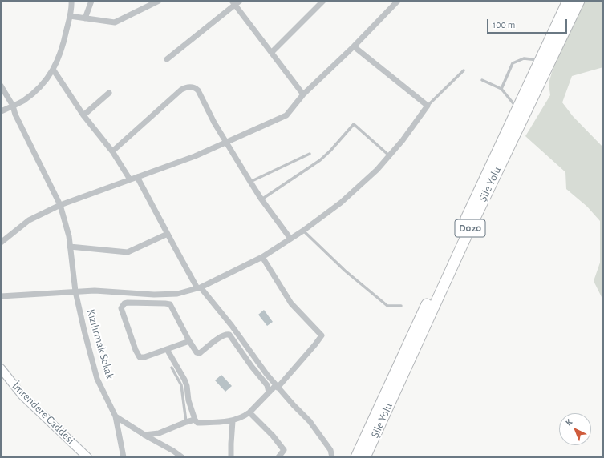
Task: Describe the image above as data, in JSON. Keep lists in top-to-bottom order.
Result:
{
  "streets": {
    "highway": ["Şile Yolu", "D020"],
    "street": ["Kızılırmak Sokak", "İmrendere Caddesi"]
  },
  "scale_bar": "100 m",
  "north": "top left"
}
